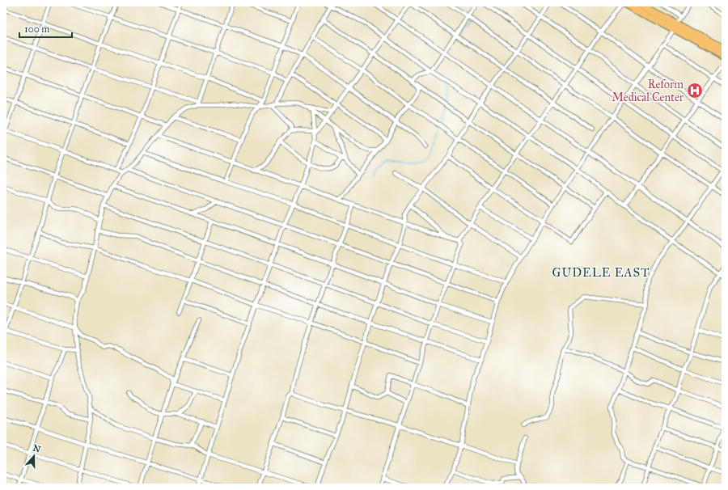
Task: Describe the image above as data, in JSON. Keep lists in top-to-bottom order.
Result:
{
  "districts": ["GUDELE EAST"],
  "places": {
    "hospital": ["Reform Medical Center"]
  },
  "scale_bar": "100 m",
  "north": "top"
}
